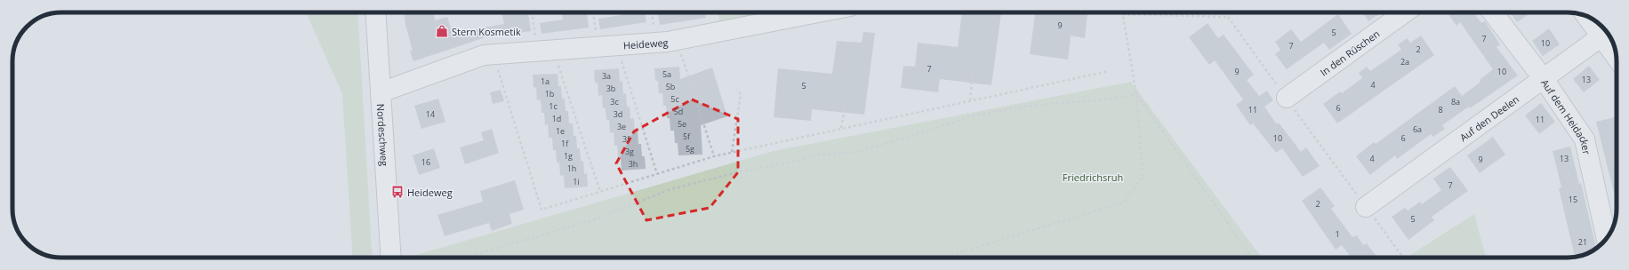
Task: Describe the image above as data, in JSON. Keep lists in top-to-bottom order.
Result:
{
  "streets": {
    "street": [
      "Heideweg",
      "In den Rüschen",
      "Auf dem Heidacker",
      "Auf den Deelen",
      "Nordeschweg"
    ]
  },
  "crossings": [
    ["Heideweg", "Nordeschweg"],
    ["Auf dem Heidacker", "Auf den Deelen"]
  ],
  "parks": ["Friedrichsruh"],
  "places": {
    "shop": ["Stern Kosmetik"],
    "bus stop": ["Heideweg"]
  },
  "house_numbers": [
    "9",
    "5",
    "7",
    "10",
    "7",
    "2",
    "2a",
    "7",
    "9",
    "10",
    "5a",
    "3a",
    "13",
    "1a",
    "4",
    "5",
    "5b",
    "3b",
    "1b",
    "5c",
    "3c",
    "8a",
    "1c",
    "6",
    "11",
    "8",
    "5d",
    "14",
    "3d",
    "1d",
    "11",
    "5e",
    "3e",
    "6a",
    "1e",
    "5f",
    "10",
    "6",
    "3f",
    "1f",
    "5g",
    "3g",
    "1g",
    "4",
    "13",
    "9",
    "16",
    "3h",
    "1h",
    "1i",
    "7",
    "15",
    "2",
    "5",
    "1",
    "21"
  ]
}
